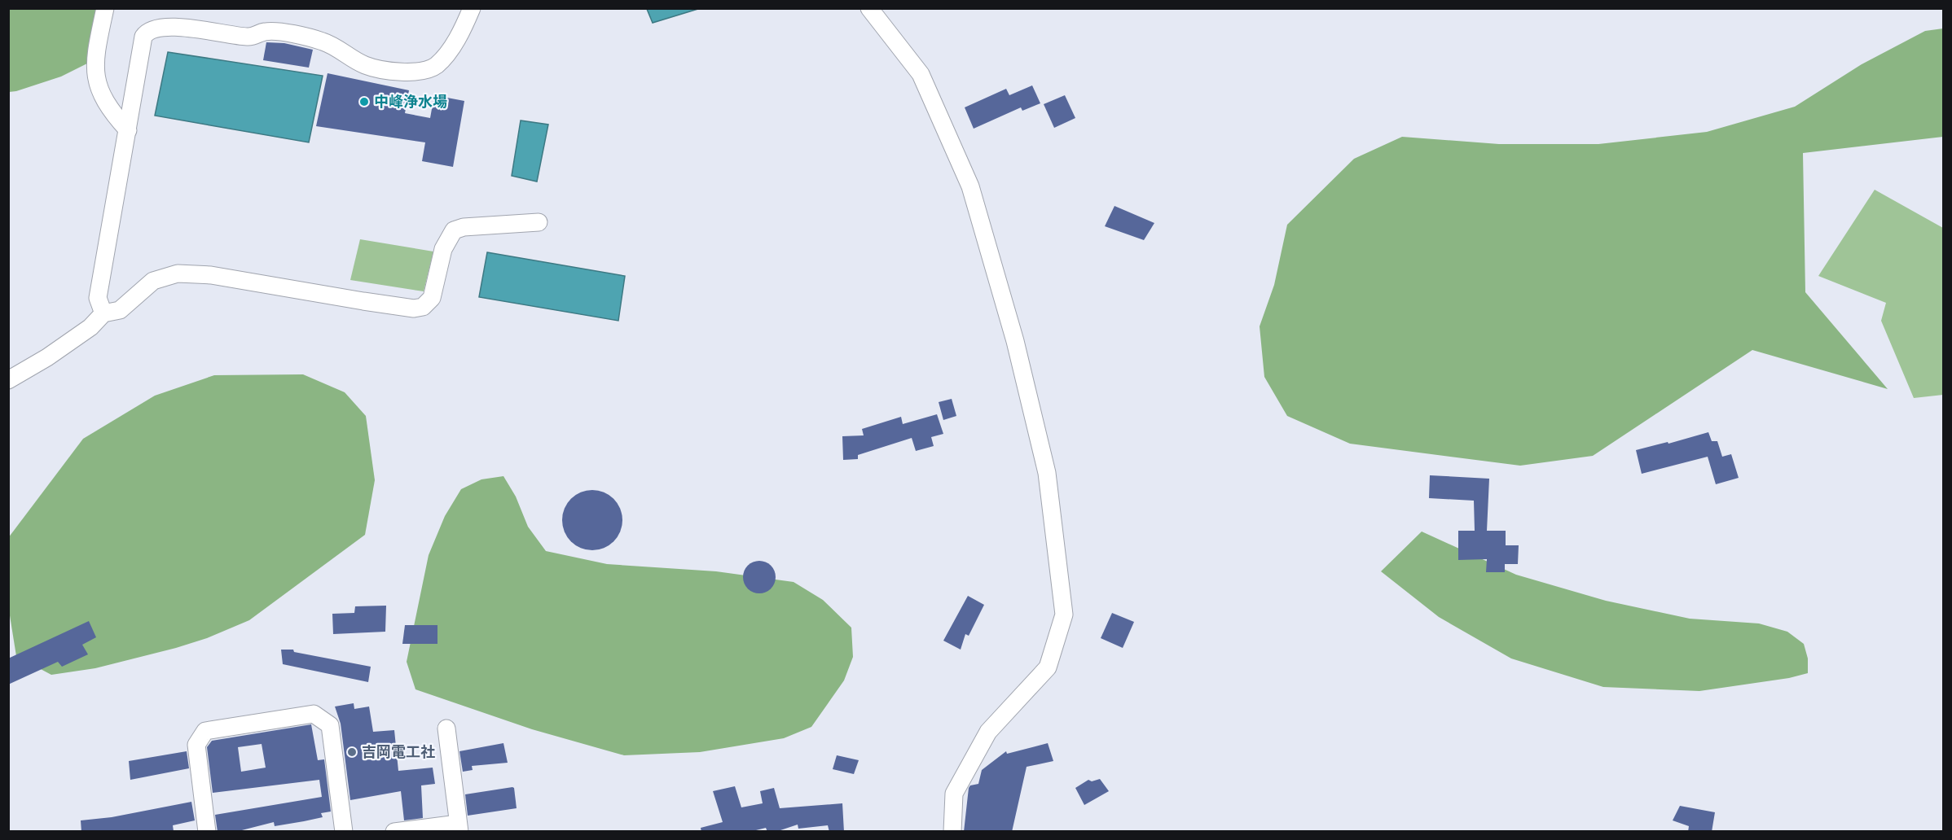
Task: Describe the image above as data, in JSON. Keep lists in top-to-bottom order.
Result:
{
  "places": ["中峰浄水場", "吉岡電工社"]
}
